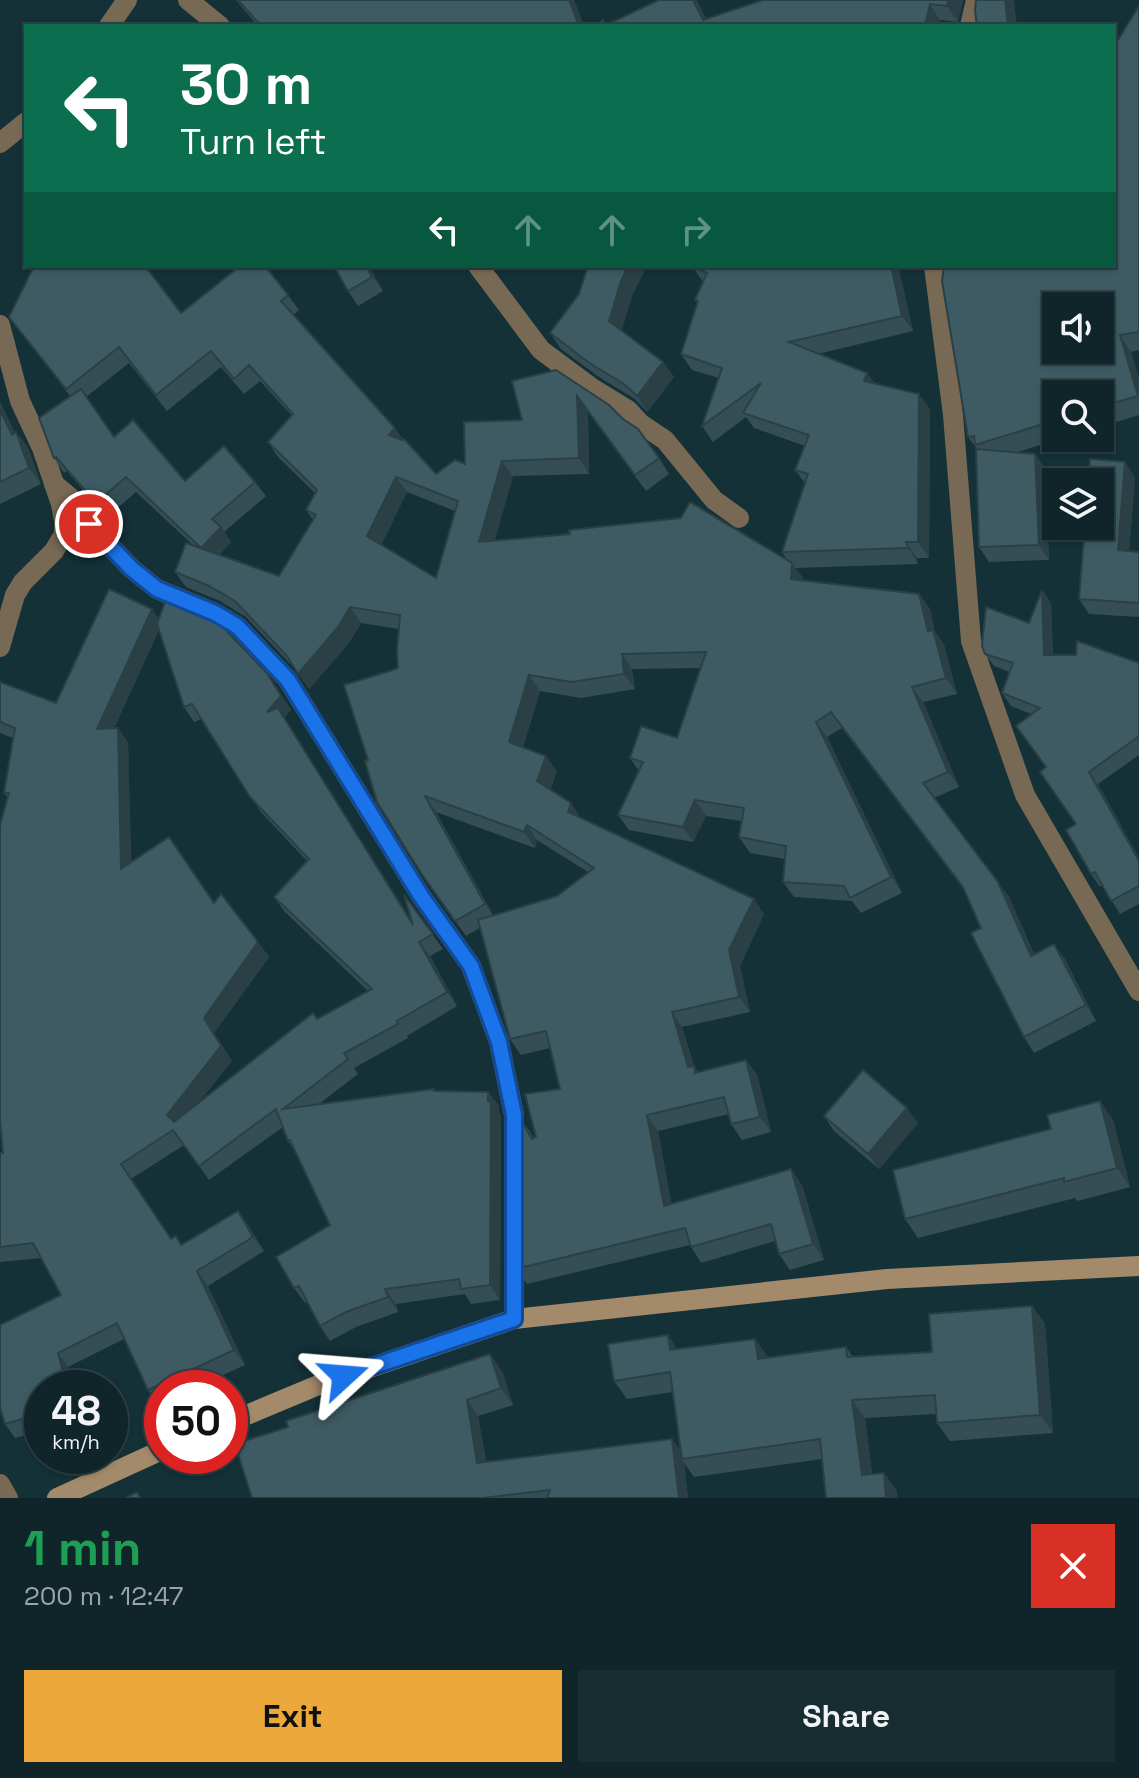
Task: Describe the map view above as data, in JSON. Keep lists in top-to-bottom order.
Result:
{
  "page": {
    "turn": ["30 m", "Turn left"],
    "speed": "48 km/h",
    "limit": "50",
    "heading": ["1 min", "200 m · 12:47"],
    "buttons": ["Exit", "Share"]
  }
}
